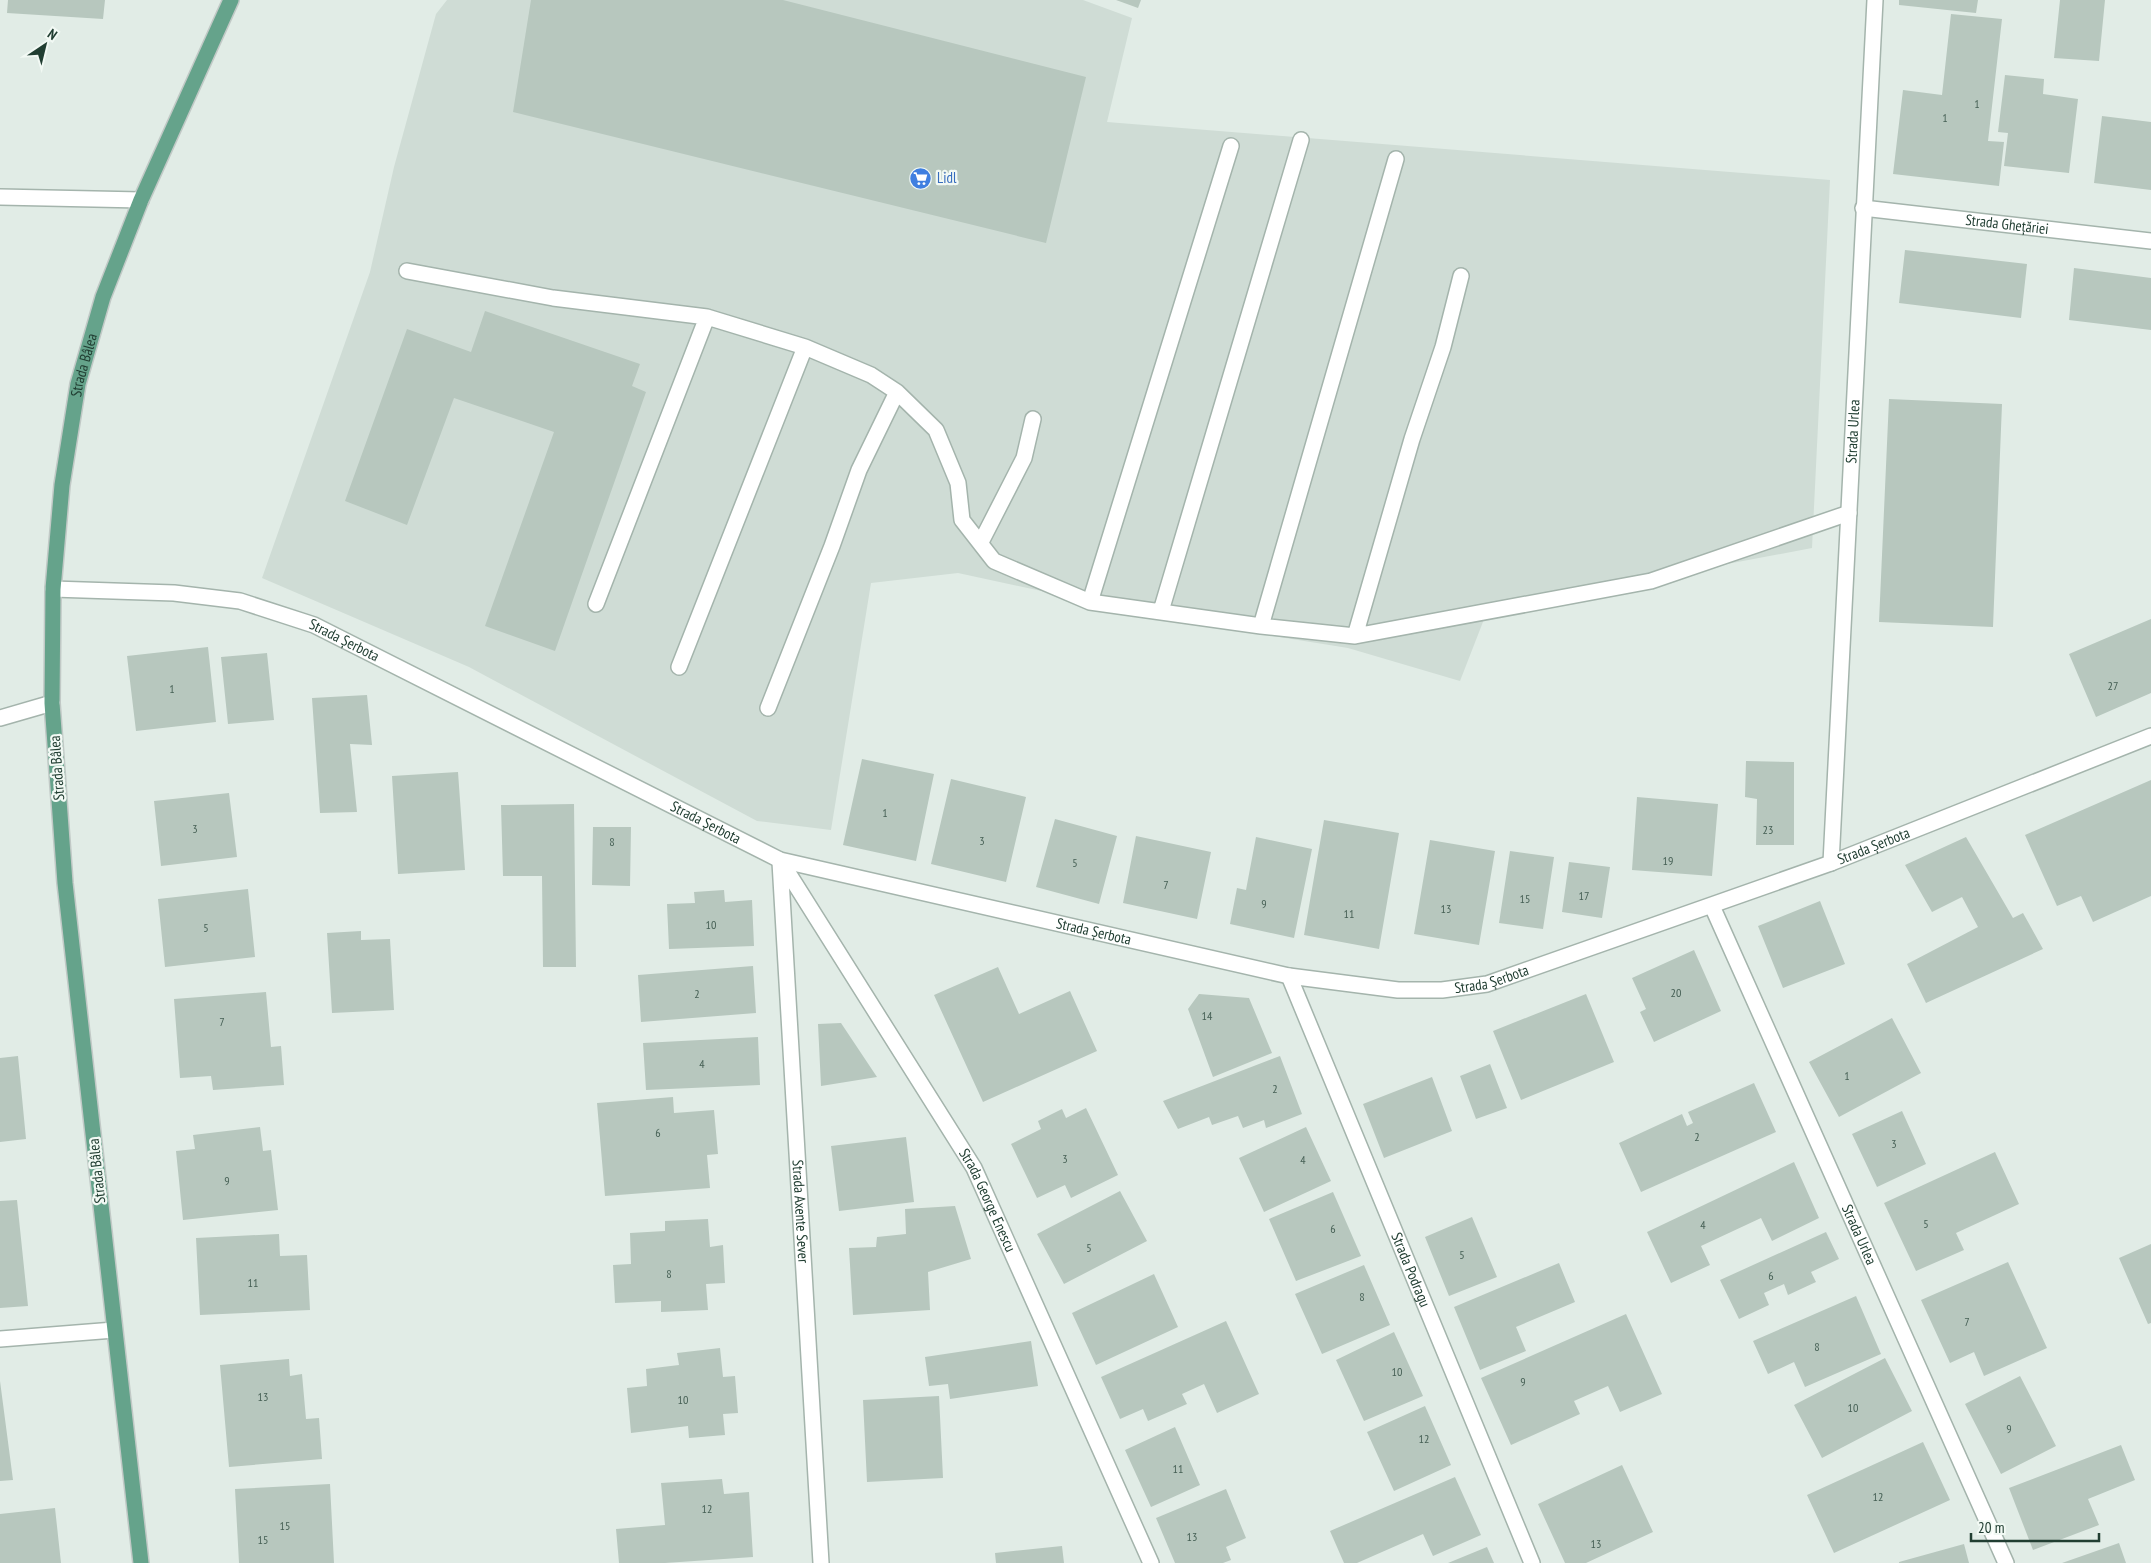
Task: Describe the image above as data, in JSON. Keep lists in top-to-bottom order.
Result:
{
  "streets": {
    "main road": ["Strada Bâlea"],
    "street": [
      "Strada Ghețăriei",
      "Strada Urlea",
      "Strada Șerbota",
      "Strada George Enescu",
      "Strada Axente Sever",
      "Strada Podragu"
    ]
  },
  "crossings": [
    ["Strada Ghețăriei", "Strada Urlea"],
    ["Strada Bâlea", "Strada Șerbota"],
    ["Strada Urlea", "Strada Șerbota"],
    ["Strada Șerbota", "Strada George Enescu"],
    ["Strada Șerbota", "Strada Axente Sever"],
    ["Strada Șerbota", "Strada Podragu"],
    ["Strada George Enescu", "Strada Axente Sever"]
  ],
  "places": {
    "supermarket": ["Lidl"]
  },
  "house_numbers": [
    "1",
    "1",
    "27",
    "1",
    "1",
    "3",
    "23",
    "3",
    "8",
    "19",
    "5",
    "7",
    "17",
    "15",
    "9",
    "13",
    "11",
    "10",
    "5",
    "20",
    "2",
    "14",
    "7",
    "4",
    "1",
    "2",
    "6",
    "2",
    "3",
    "3",
    "4",
    "9",
    "5",
    "4",
    "6",
    "5",
    "5",
    "8",
    "6",
    "11",
    "8",
    "7",
    "8",
    "10",
    "9",
    "13",
    "10",
    "10",
    "9",
    "12",
    "11",
    "12",
    "12",
    "15",
    "13",
    "15",
    "13"
  ],
  "scale_bar": "20 m",
  "north": "top right"
}
